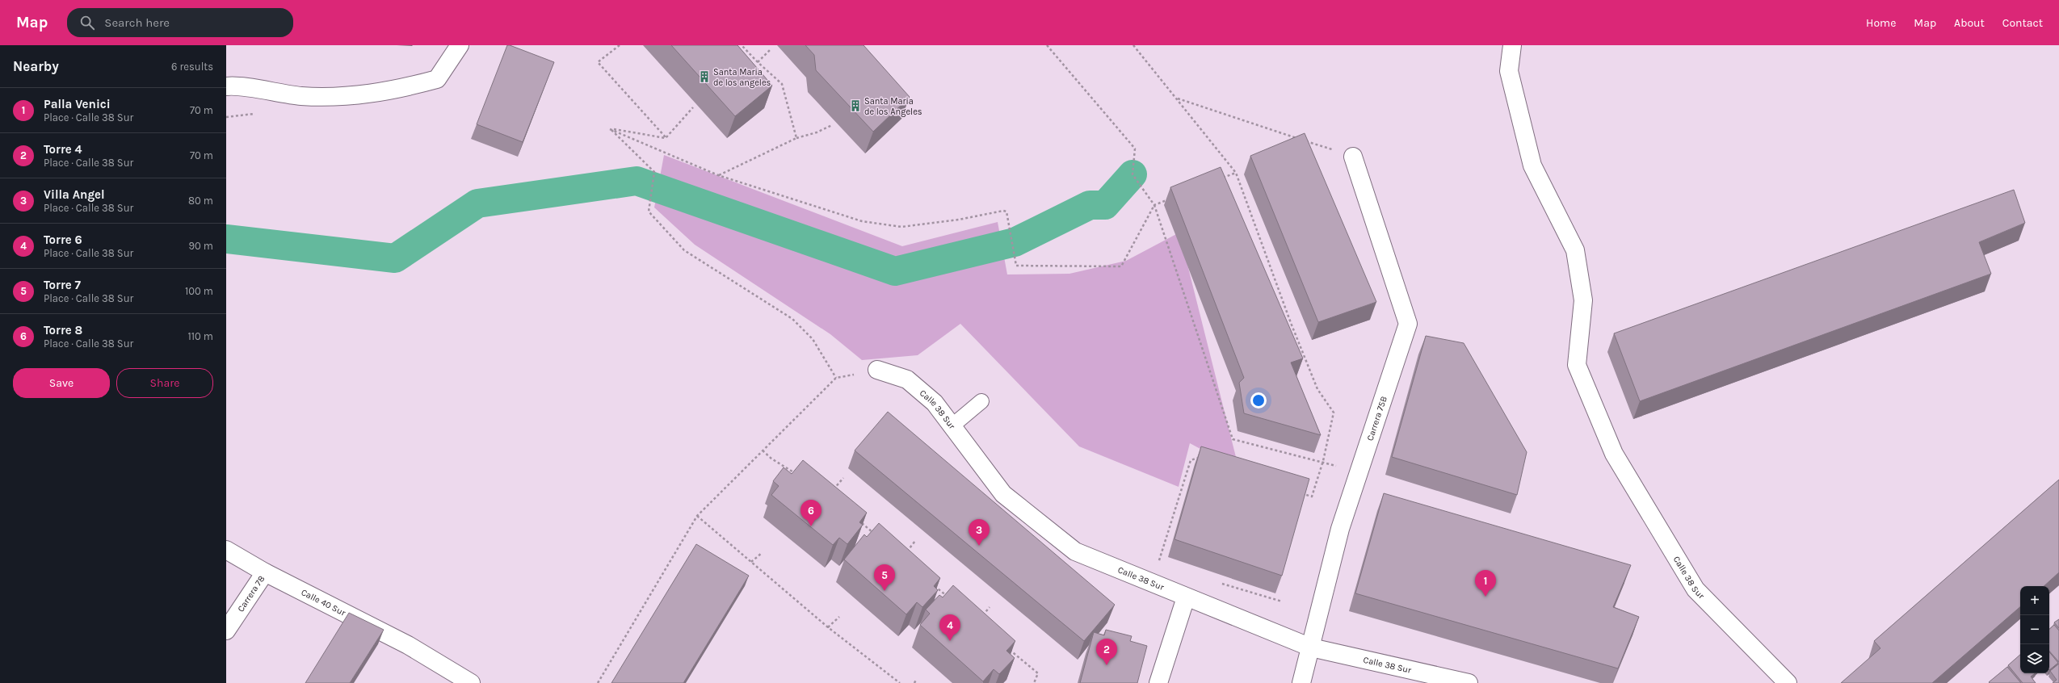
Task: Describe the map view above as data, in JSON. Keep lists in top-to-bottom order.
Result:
{
  "streets": {
    "street": [
      "Calle 38 Sur",
      "Carrera 75B",
      "Carrera 78",
      "Calle 40 Sur"
    ]
  },
  "crossings": [
    ["Calle 38 Sur", "Carrera 75B"],
    ["Carrera 78", "Calle 40 Sur"]
  ],
  "places": {
    "building": ["Santa Maria de los angeles", "Santa Maria de los Angeles"]
  },
  "page": {
    "header": "Map",
    "search": "Search here",
    "nav": [
      "Home",
      "Map",
      "About",
      "Contact"
    ],
    "heading": ["Nearby", "6 results"],
    "list": [
      {
        "mark": "1",
        "name": "Palla Venici",
        "note": "Place · Calle 38 Sur",
        "value": "70 m"
      },
      {
        "mark": "2",
        "name": "Torre 4",
        "note": "Place · Calle 38 Sur",
        "value": "70 m"
      },
      {
        "mark": "3",
        "name": "Villa Angel",
        "note": "Place · Calle 38 Sur",
        "value": "80 m"
      },
      {
        "mark": "4",
        "name": "Torre 6",
        "note": "Place · Calle 38 Sur",
        "value": "90 m"
      },
      {
        "mark": "5",
        "name": "Torre 7",
        "note": "Place · Calle 38 Sur",
        "value": "100 m"
      },
      {
        "mark": "6",
        "name": "Torre 8",
        "note": "Place · Calle 38 Sur",
        "value": "110 m"
      }
    ],
    "buttons": ["Save", "Share"],
    "pins": [
      "6",
      "3",
      "5",
      "1",
      "4",
      "2"
    ],
    "map_buttons": ["+", "−"]
  }
}
